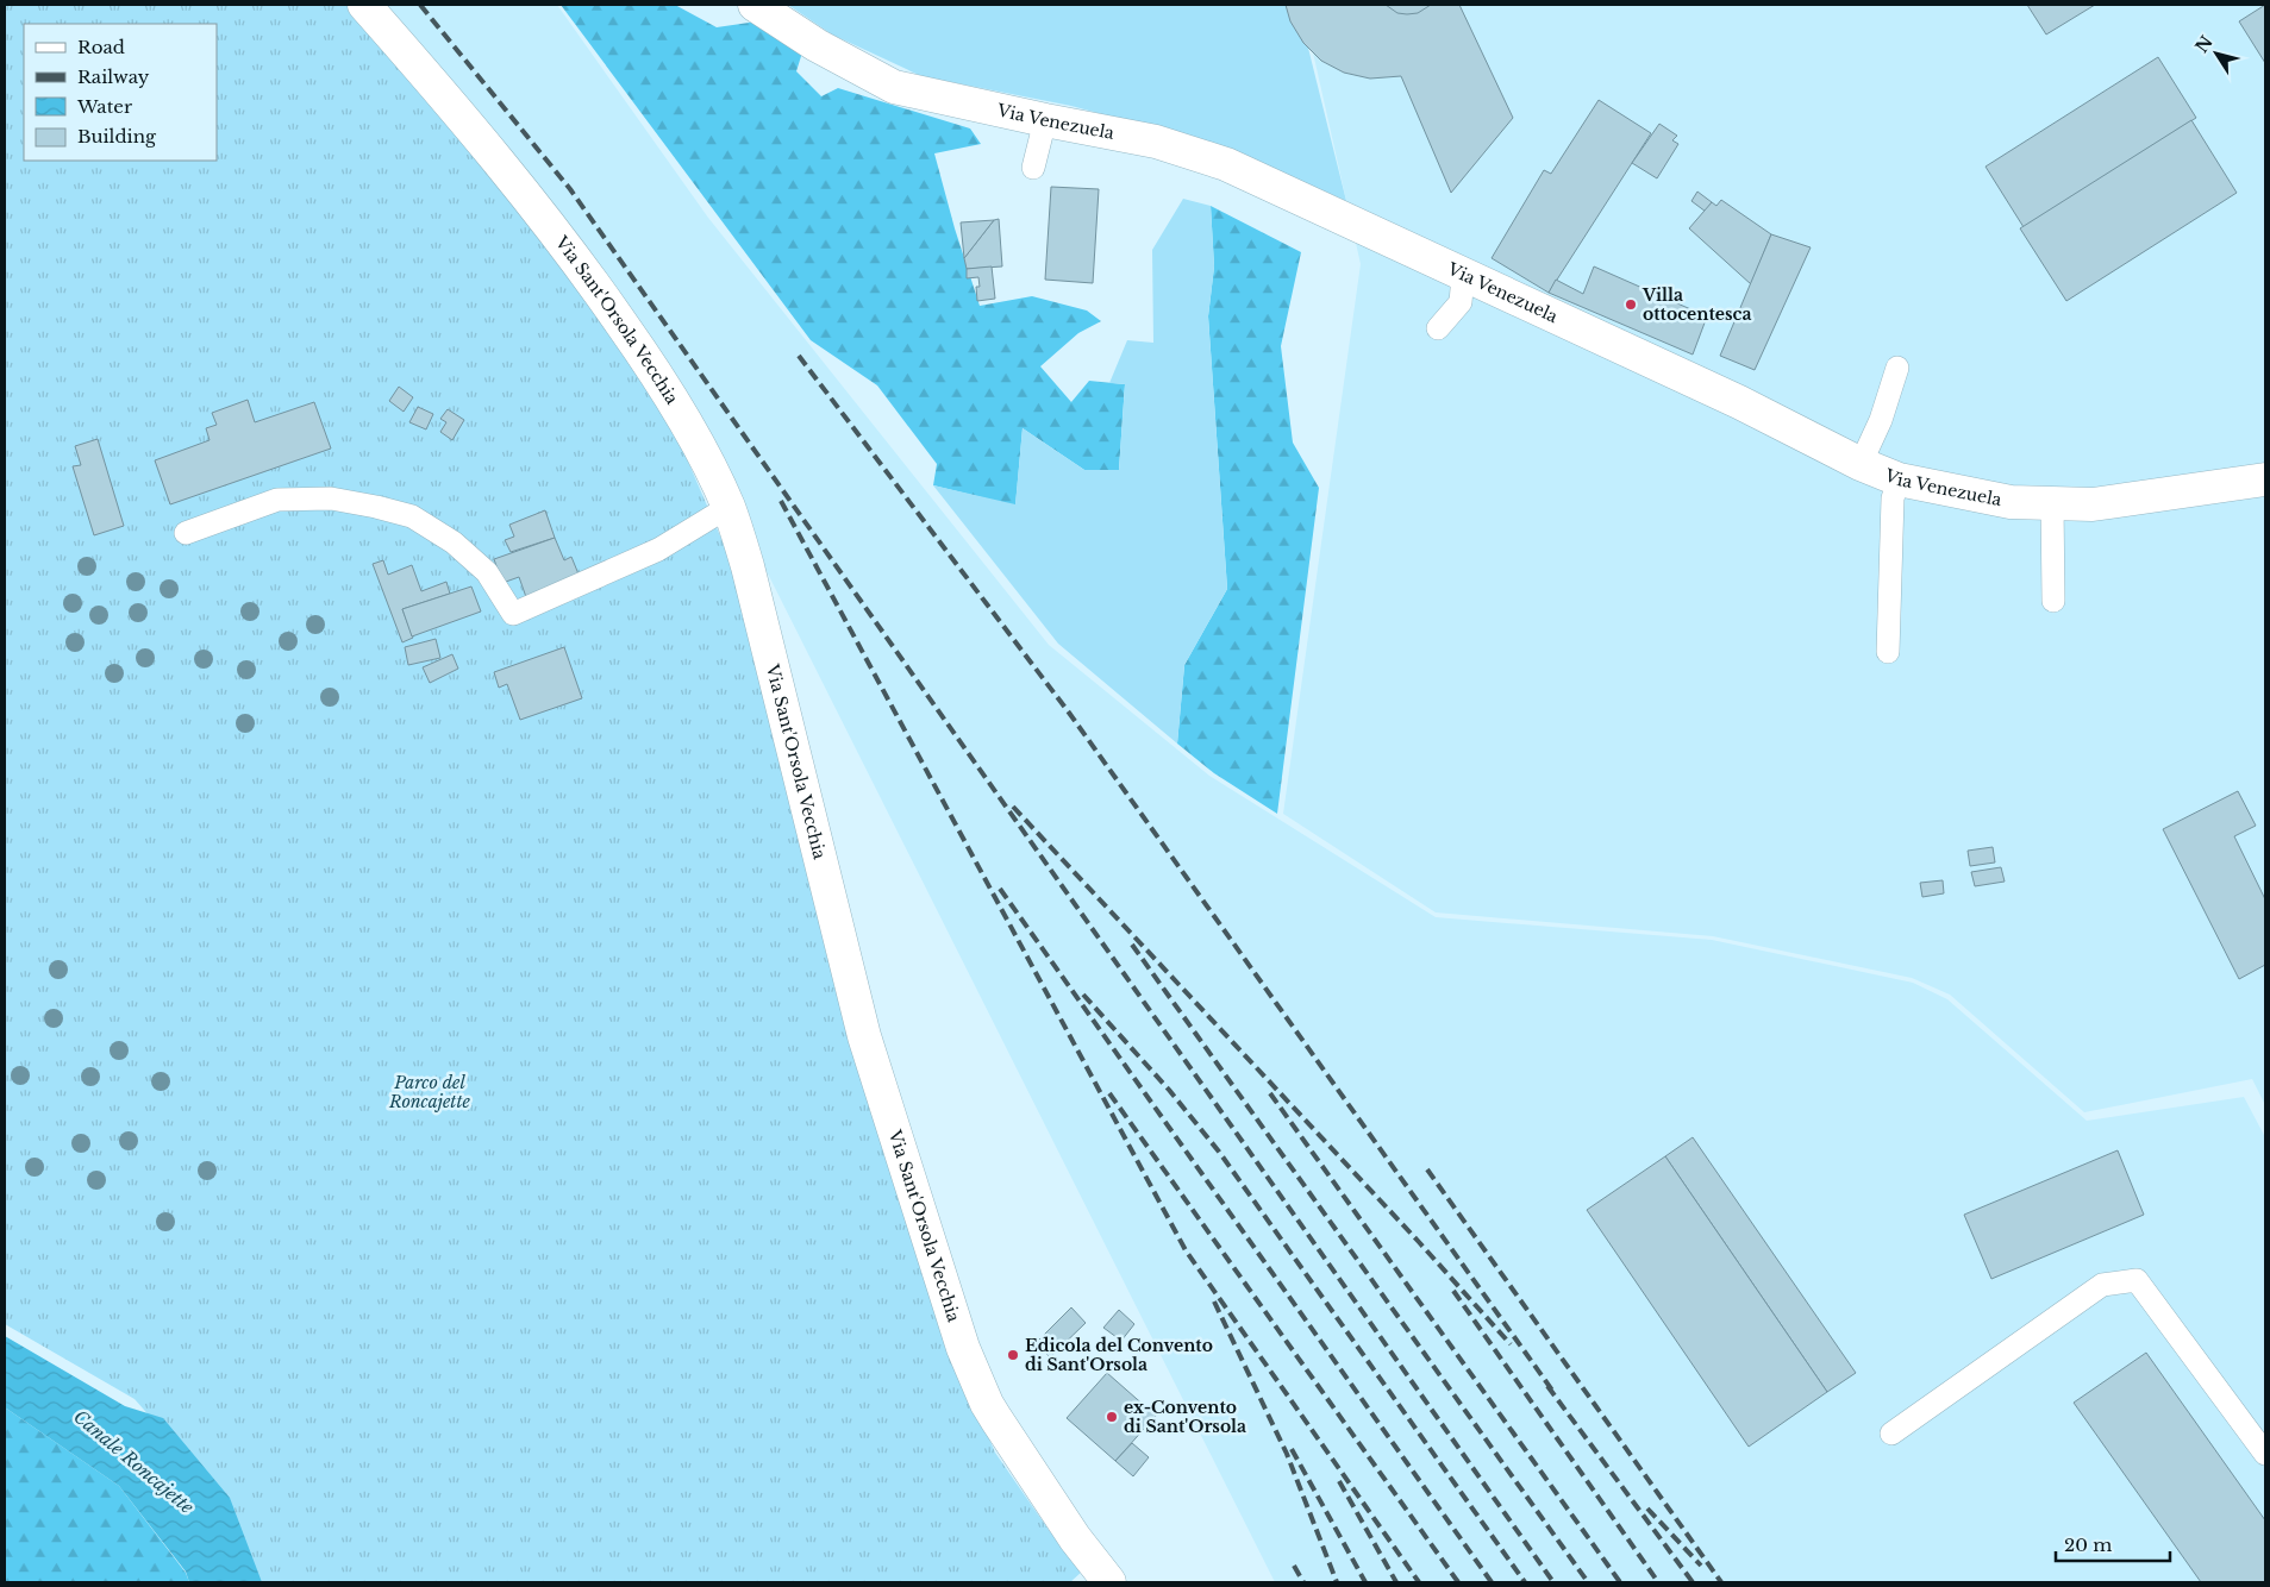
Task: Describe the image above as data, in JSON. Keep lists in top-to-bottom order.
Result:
{
  "streets": {
    "street": ["Via Venezuela", "Via Sant'Orsola Vecchia"]
  },
  "water": ["Canale Roncajette"],
  "parks": ["Parco del Roncajette"],
  "places": ["Villa ottocentesca", "Edicola del Convento di Sant'Orsola", "ex-Convento di Sant'Orsola"],
  "legend": [
    "Road",
    "Railway",
    "Water",
    "Building"
  ],
  "scale_bar": "20 m",
  "north": "top left"
}
